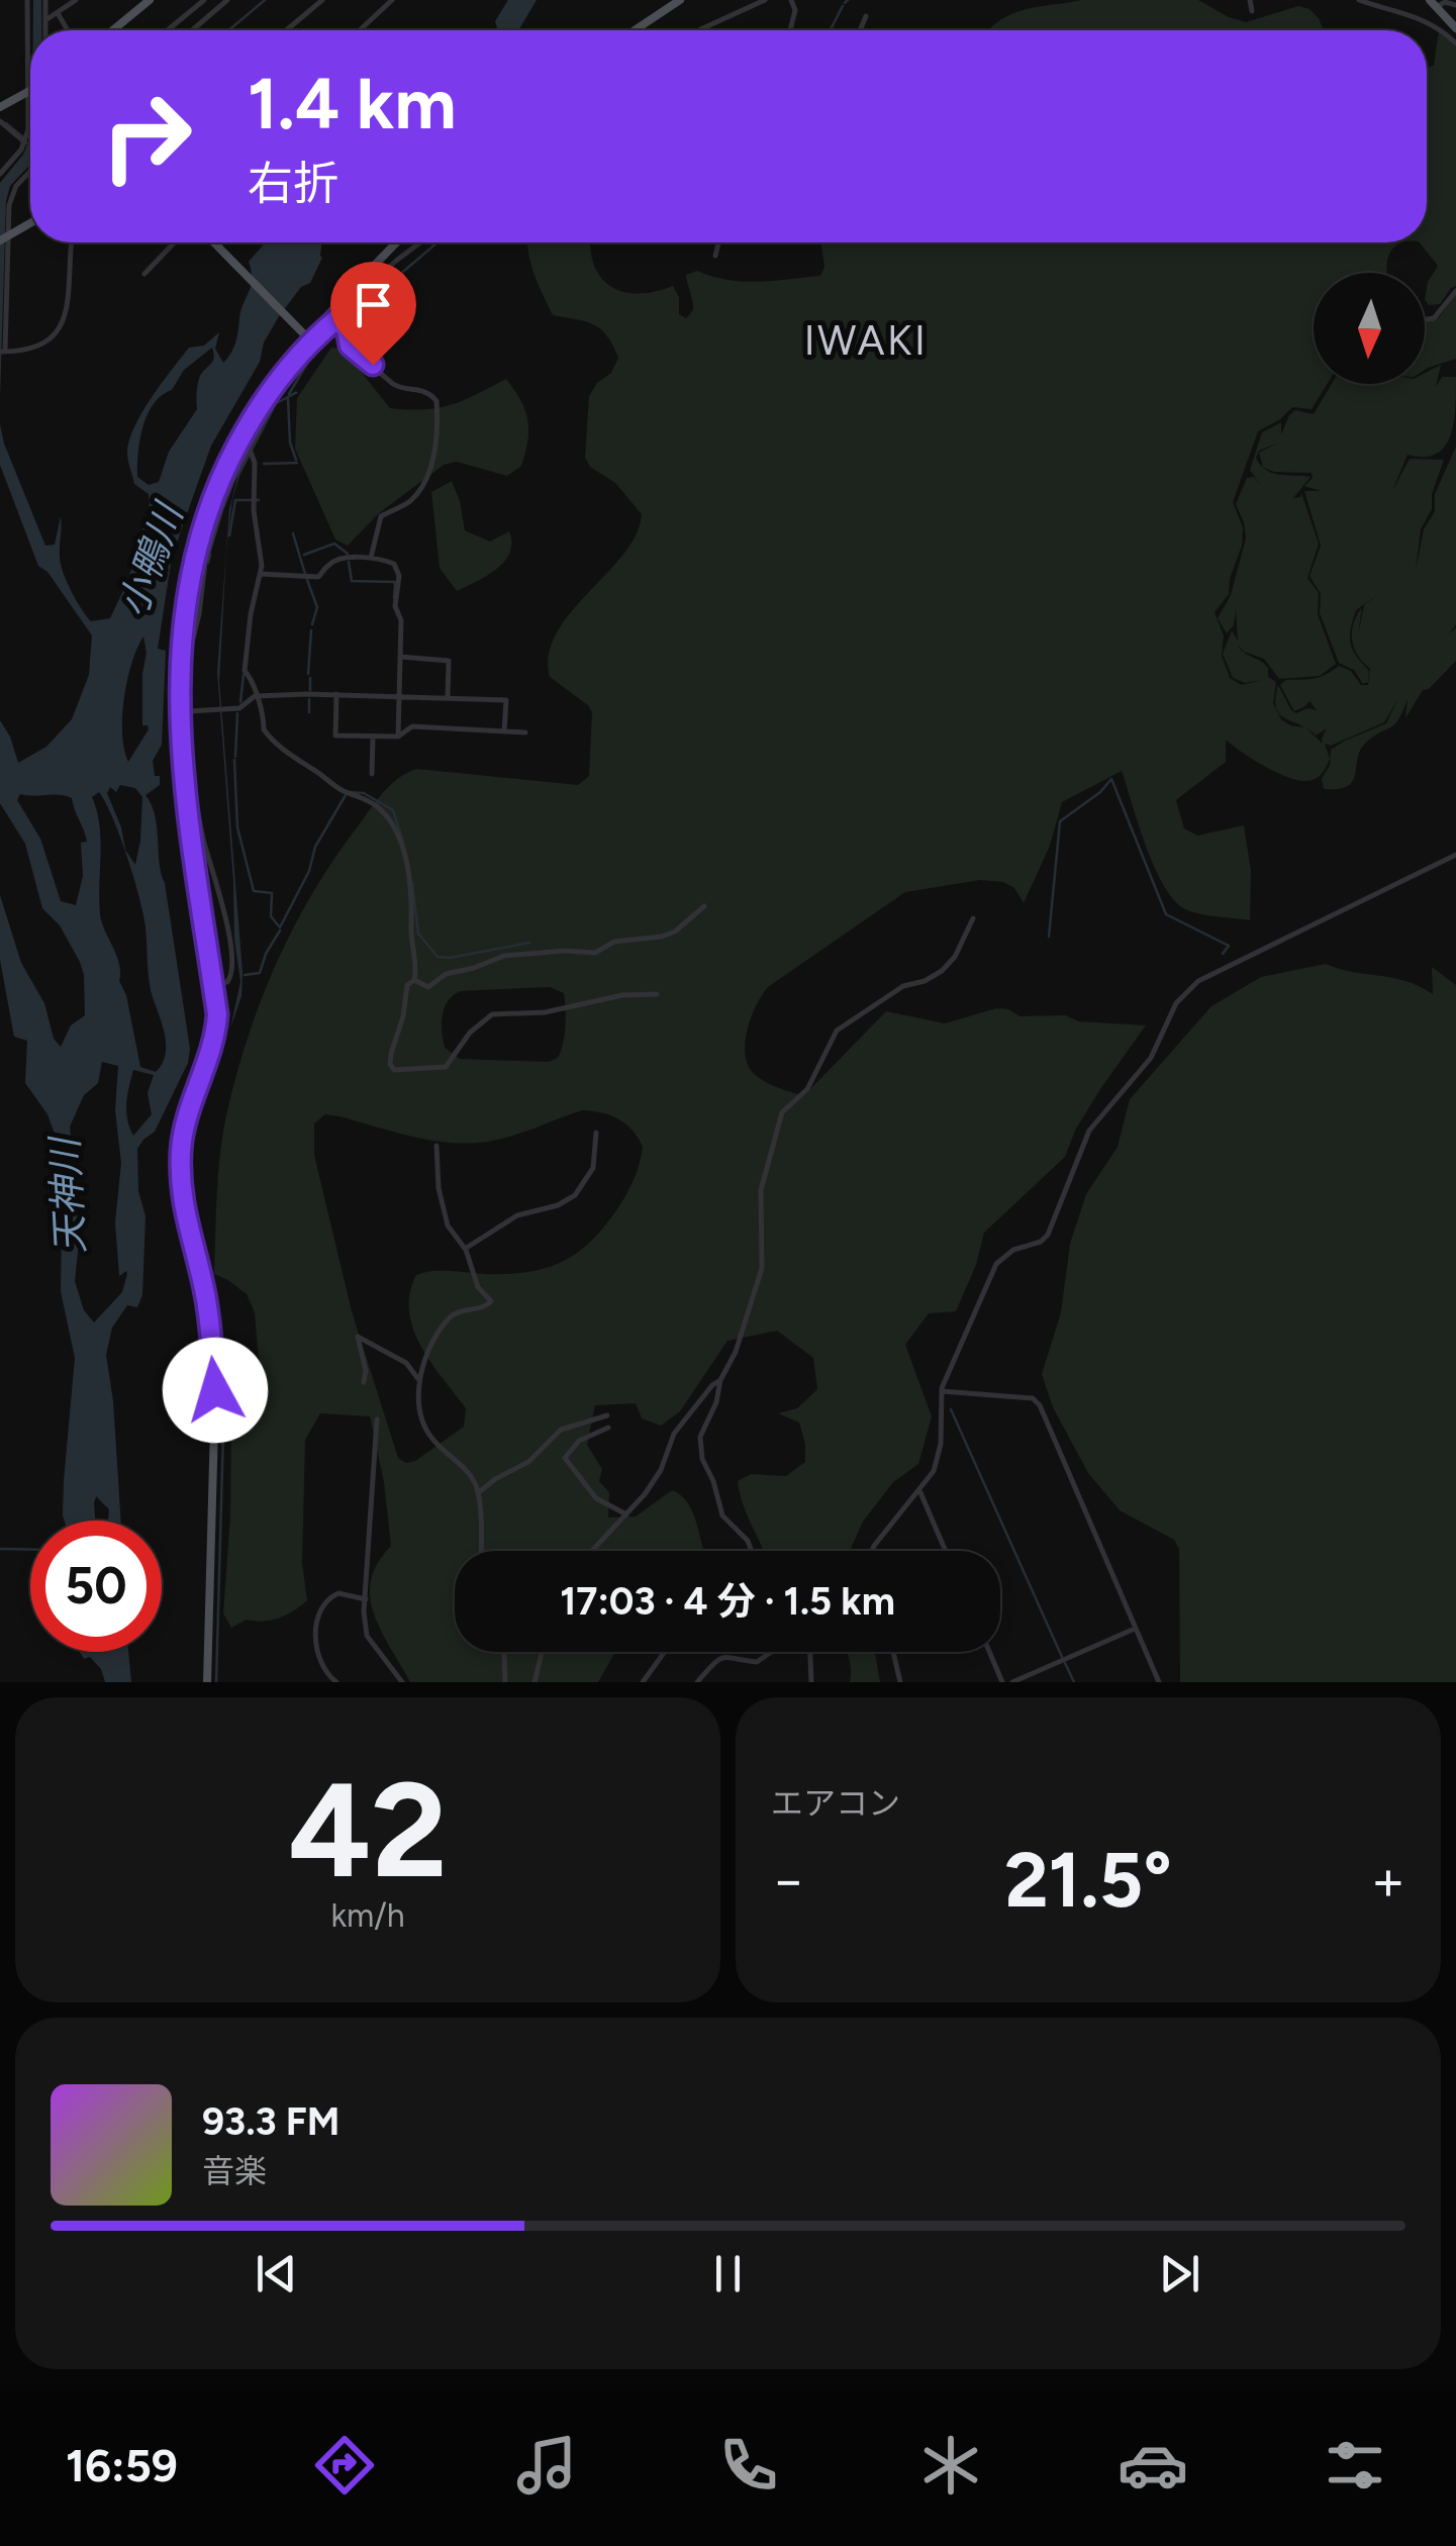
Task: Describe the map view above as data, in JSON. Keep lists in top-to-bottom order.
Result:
{
  "districts": ["IWAKI"],
  "water": ["小鴨川", "天神川"],
  "north": "bottom",
  "page": {
    "turn": ["1.4 km", "右折"],
    "limit": "50",
    "trip": "17:03 · 4 分 · 1.5 km",
    "tile": [
      ["42", "km/h"],
      "エアコン"
    ],
    "heat": ["−", "21.5°", "+"],
    "song": ["93.3 FM", "音楽"],
    "tabs": "16:59"
  }
}
